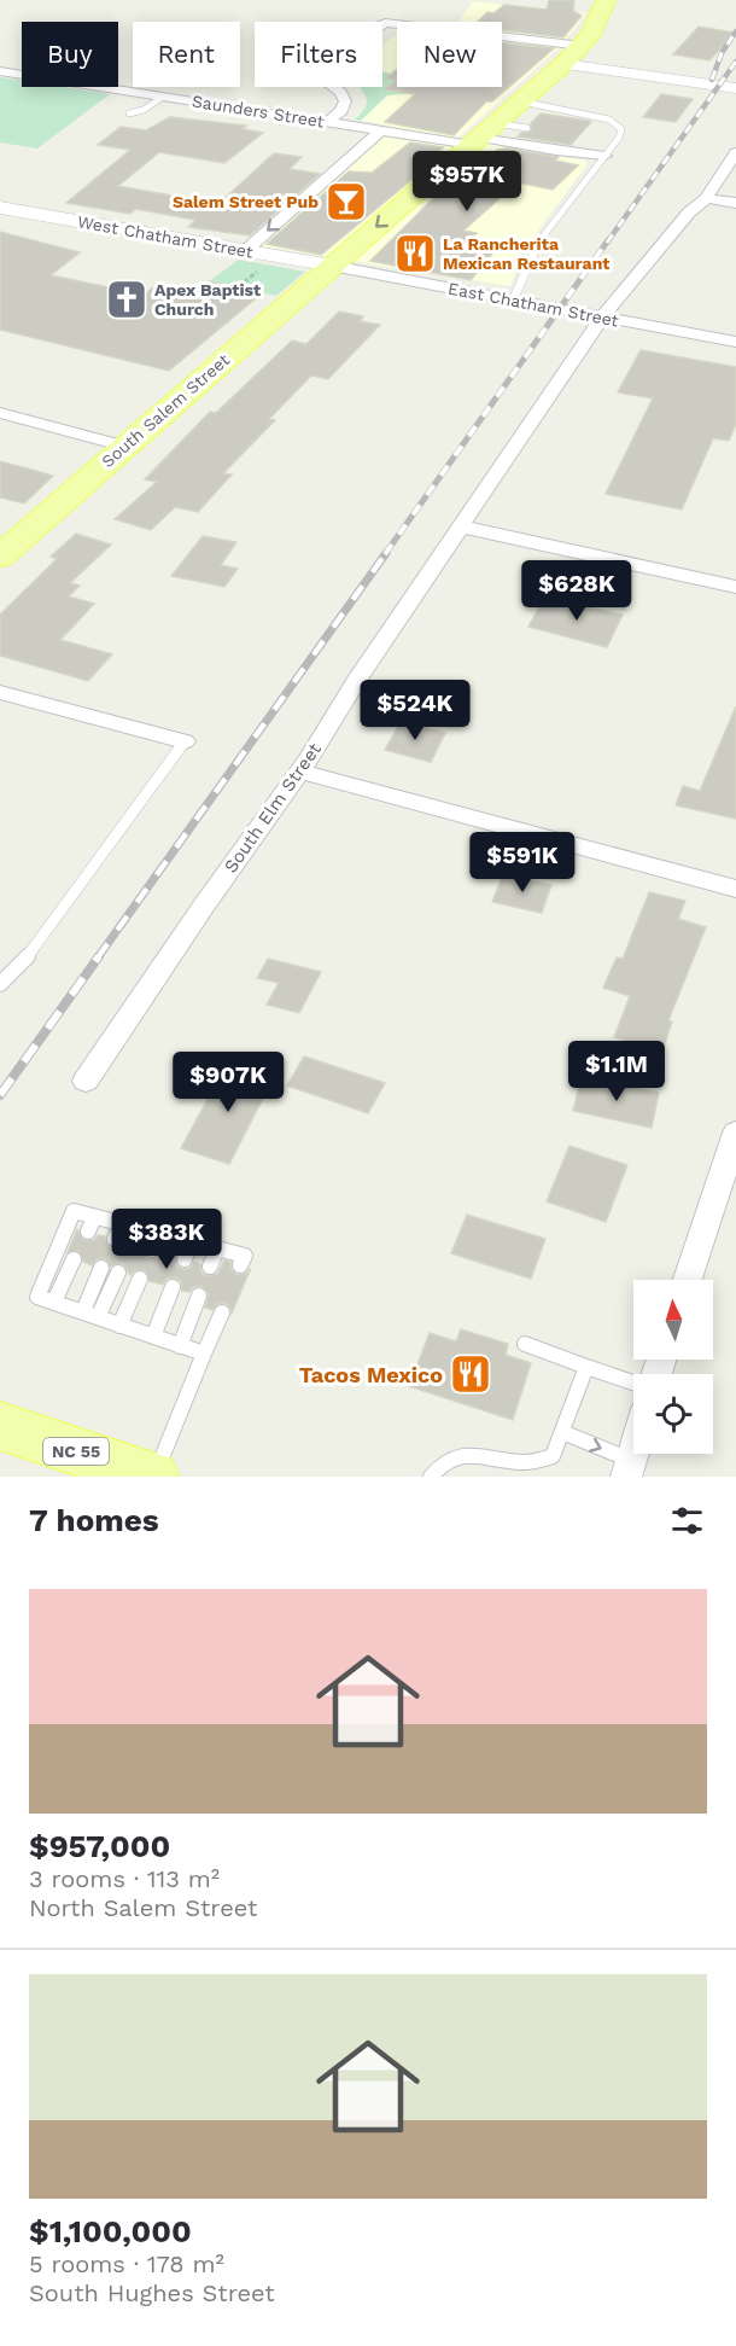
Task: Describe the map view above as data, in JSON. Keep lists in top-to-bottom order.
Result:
{
  "streets": {
    "main road": ["South Salem Street", "NC 55"],
    "street": [
      "Saunders Street",
      "West Chatham Street",
      "East Chatham Street",
      "South Elm Street"
    ]
  },
  "crossings": [
    ["Saunders Street", "South Salem Street"],
    ["West Chatham Street", "East Chatham Street"],
    ["West Chatham Street", "South Salem Street"],
    ["East Chatham Street", "South Salem Street"],
    ["East Chatham Street", "South Elm Street"]
  ],
  "places": {
    "bar": ["Salem Street Pub"],
    "restaurant": ["La Rancherita Mexican Restaurant", "Tacos Mexico"],
    "church": ["Apex Baptist Church"]
  },
  "north": "top",
  "page": {
    "chip": [
      "Buy",
      "Rent",
      "Filters",
      "New"
    ],
    "price": [
      "$957K",
      "$628K",
      "$524K",
      "$591K",
      "$1.1M",
      "$907K",
      "$383K"
    ],
    "heading": "7 homes",
    "list": [
      {
        "name": "$957,000",
        "note": "3 rooms · 113 m² · North Salem Street"
      },
      {
        "name": "$1,100,000",
        "note": "5 rooms · 178 m² · South Hughes Street"
      }
    ]
  }
}
